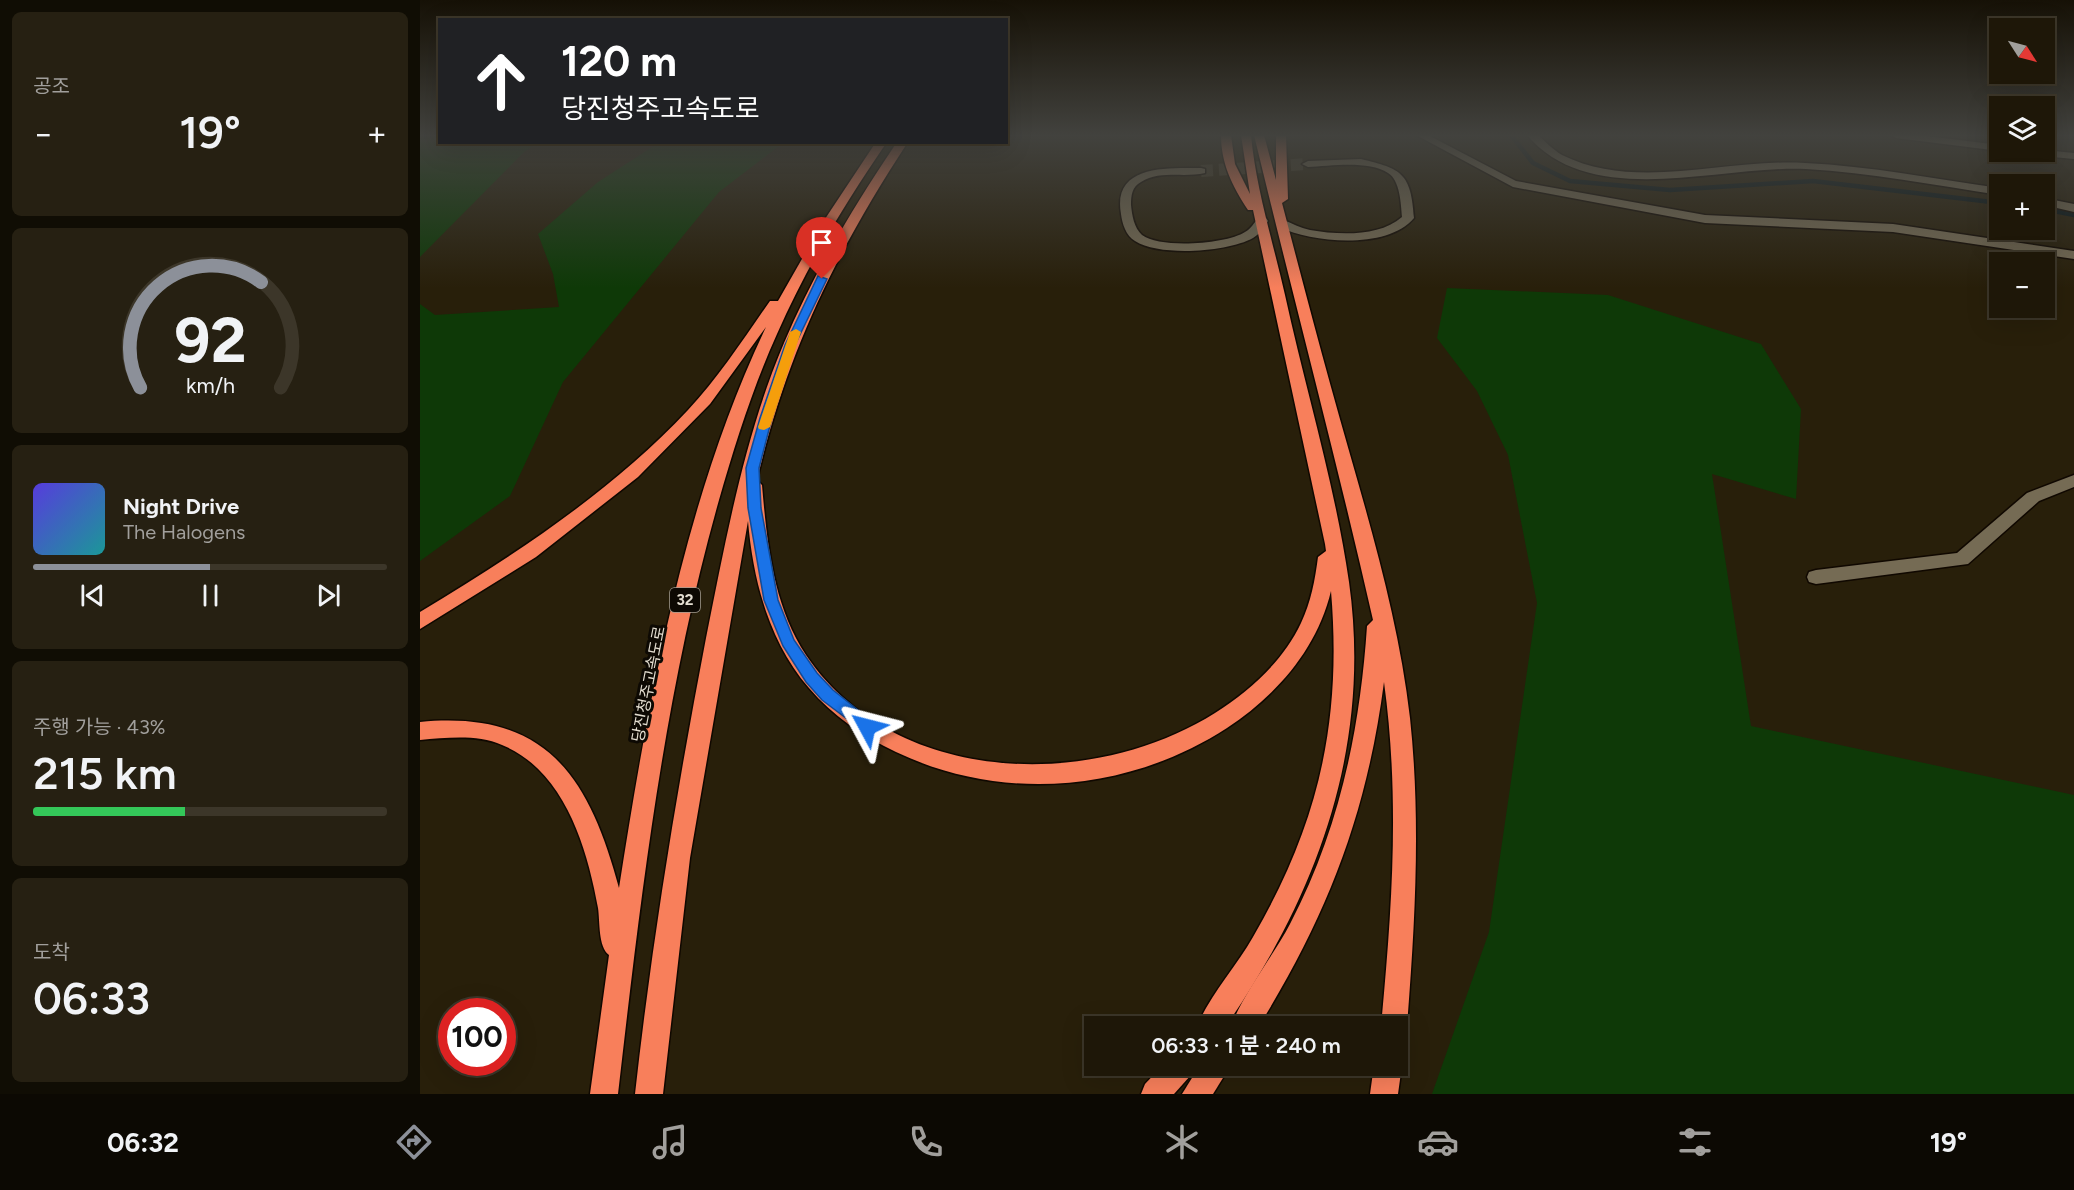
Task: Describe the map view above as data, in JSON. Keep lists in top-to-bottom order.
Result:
{
  "streets": {
    "highway": ["32", "당진청주고속도로"]
  },
  "north": "bottom right",
  "page": {
    "tile": [
      "공조",
      ["주행 가능 · 43%", "215 km"],
      ["도착", "06:33"]
    ],
    "map_buttons": ["+", "−"],
    "turn": ["120 m", "당진청주고속도로"],
    "heat": ["−", "19°", "+"],
    "song": ["Night Drive", "The Halogens"],
    "limit": "100",
    "trip": "06:33 · 1 분 · 240 m",
    "tabs": ["06:32", "19°"],
    "gauge": ["92", "km/h"]
  }
}
